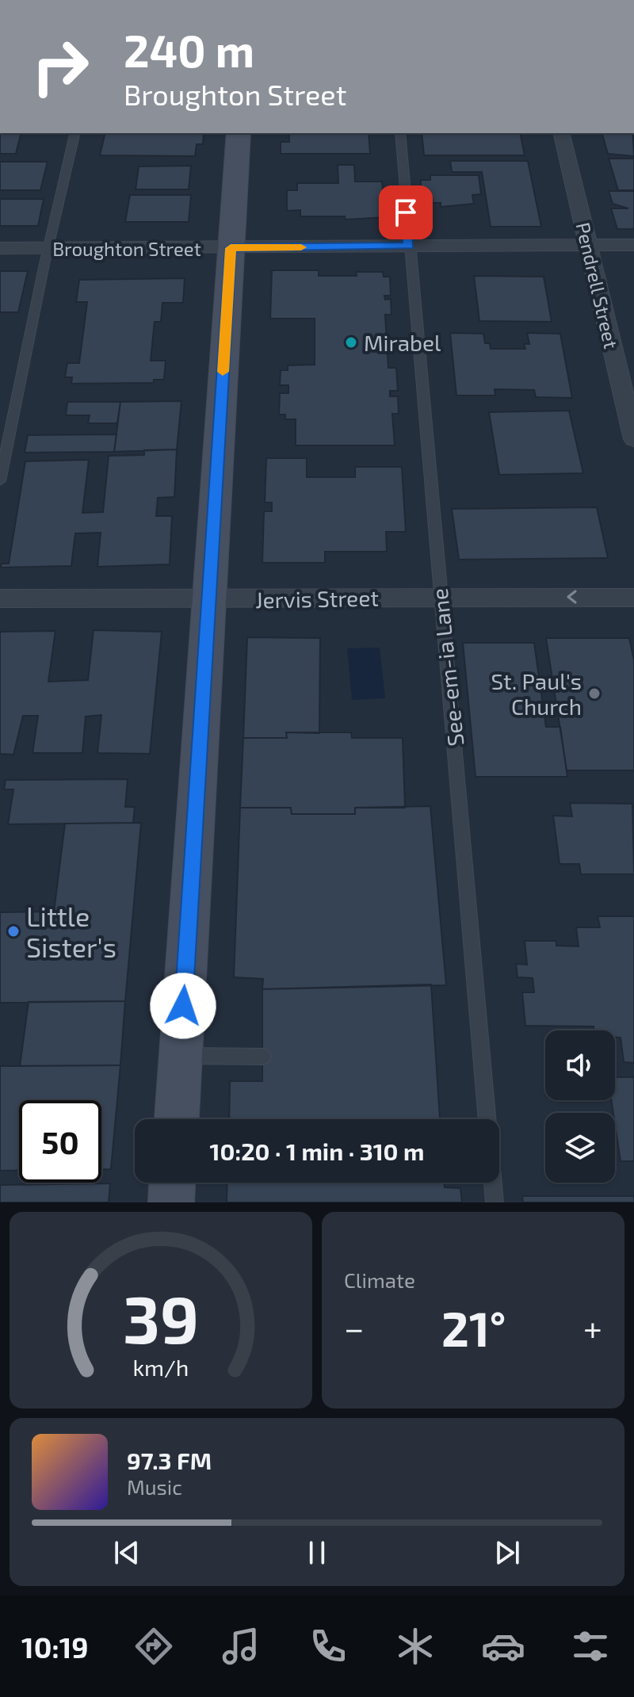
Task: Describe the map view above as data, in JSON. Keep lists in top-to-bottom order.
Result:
{
  "streets": {
    "street": ["Broughton Street", "Pendrell Street", "Jervis Street"],
    "lane": ["See-em-ia Lane"]
  },
  "crossings": [
    ["Broughton Street", "Pendrell Street"],
    ["Broughton Street", "See-em-ia Lane"],
    ["Jervis Street", "See-em-ia Lane"]
  ],
  "places": ["Mirabel", "St. Paul's Church", "Little Sister's"],
  "page": {
    "turn": ["240 m", "Broughton Street"],
    "limit": "50",
    "trip": "10:20 · 1 min · 310 m",
    "tile": "Climate",
    "heat": ["−", "21°", "+"],
    "song": ["97.3 FM", "Music"],
    "tabs": "10:19",
    "gauge": ["39", "km/h"]
  }
}
